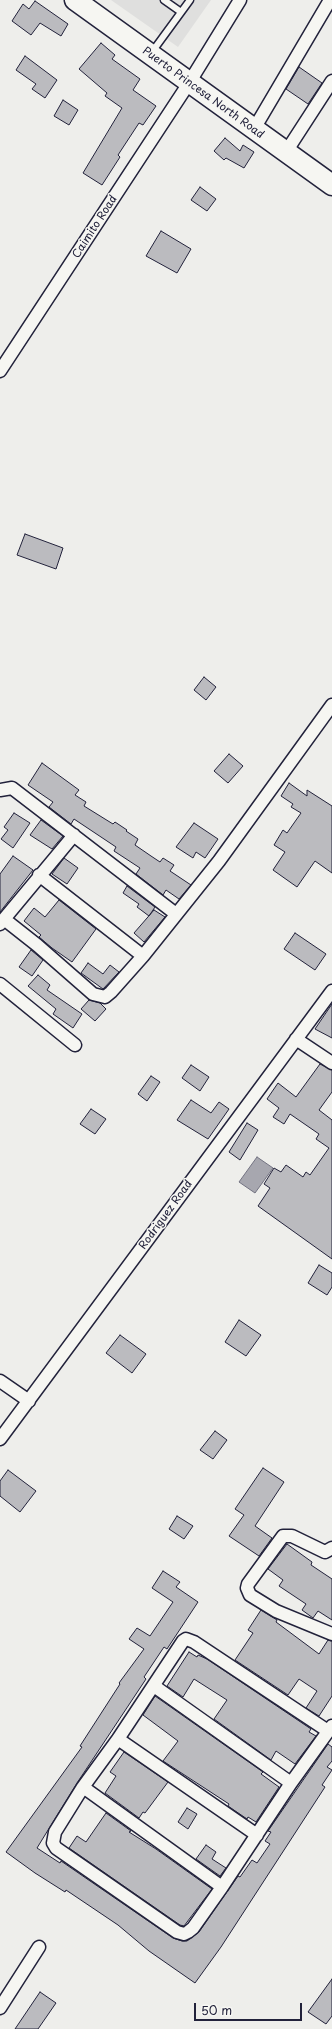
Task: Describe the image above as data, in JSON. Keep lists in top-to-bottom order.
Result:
{
  "streets": {
    "main road": ["Puerto Princesa North Road"],
    "street": ["Caimito Road", "Rodriguez Road"]
  },
  "crossings": [
    ["Puerto Princesa North Road", "Caimito Road"]
  ],
  "scale_bar": "50 m"
}
